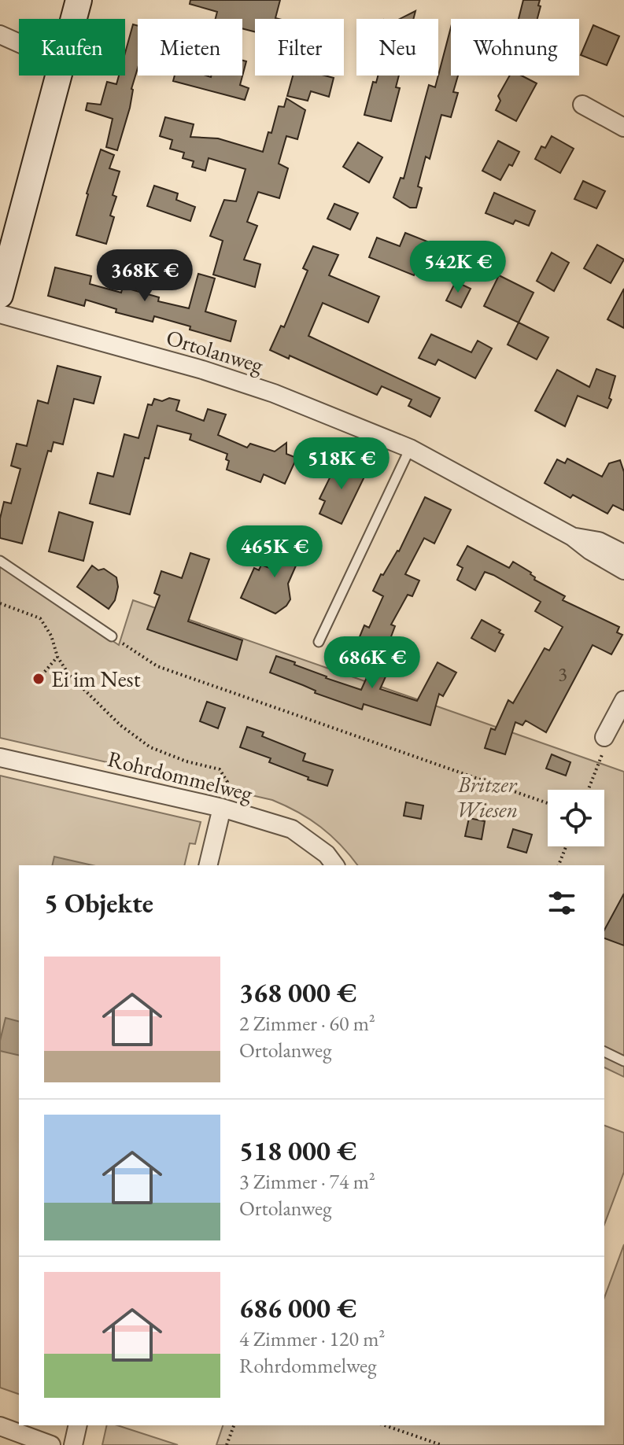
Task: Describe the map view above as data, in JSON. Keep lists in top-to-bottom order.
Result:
{
  "streets": {
    "street": ["Ortolanweg", "Rohrdommelweg"]
  },
  "parks": ["Britzer Wiesen"],
  "places": ["Ei im Nest"],
  "house_numbers": ["3"],
  "page": {
    "chip": [
      "Kaufen",
      "Mieten",
      "Filter",
      "Neu",
      "Wohnung"
    ],
    "price": [
      "542K €",
      "368K €",
      "518K €",
      "465K €",
      "686K €"
    ],
    "heading": "5 Objekte",
    "list": [
      {
        "name": "368 000 €",
        "note": "2 Zimmer · 60 m² · Ortolanweg"
      },
      {
        "name": "518 000 €",
        "note": "3 Zimmer · 74 m² · Ortolanweg"
      },
      {
        "name": "686 000 €",
        "note": "4 Zimmer · 120 m² · Rohrdommelweg"
      }
    ]
  }
}
